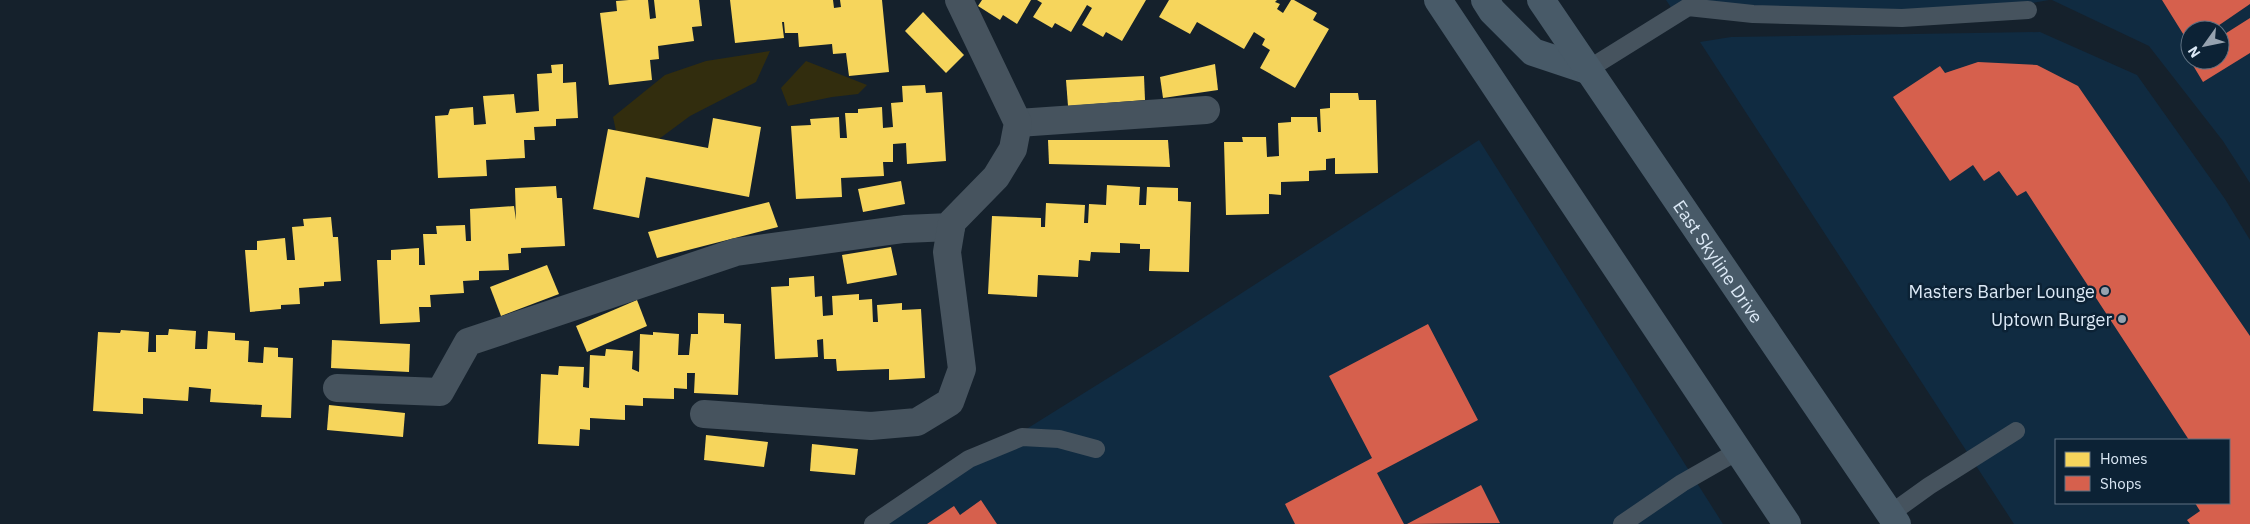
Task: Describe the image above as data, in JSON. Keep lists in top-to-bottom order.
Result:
{
  "streets": {
    "main road": ["East Skyline Drive"]
  },
  "places": ["Masters Barber Lounge", "Uptown Burger"],
  "legend": ["Homes", "Shops"],
  "north": "bottom left"
}
